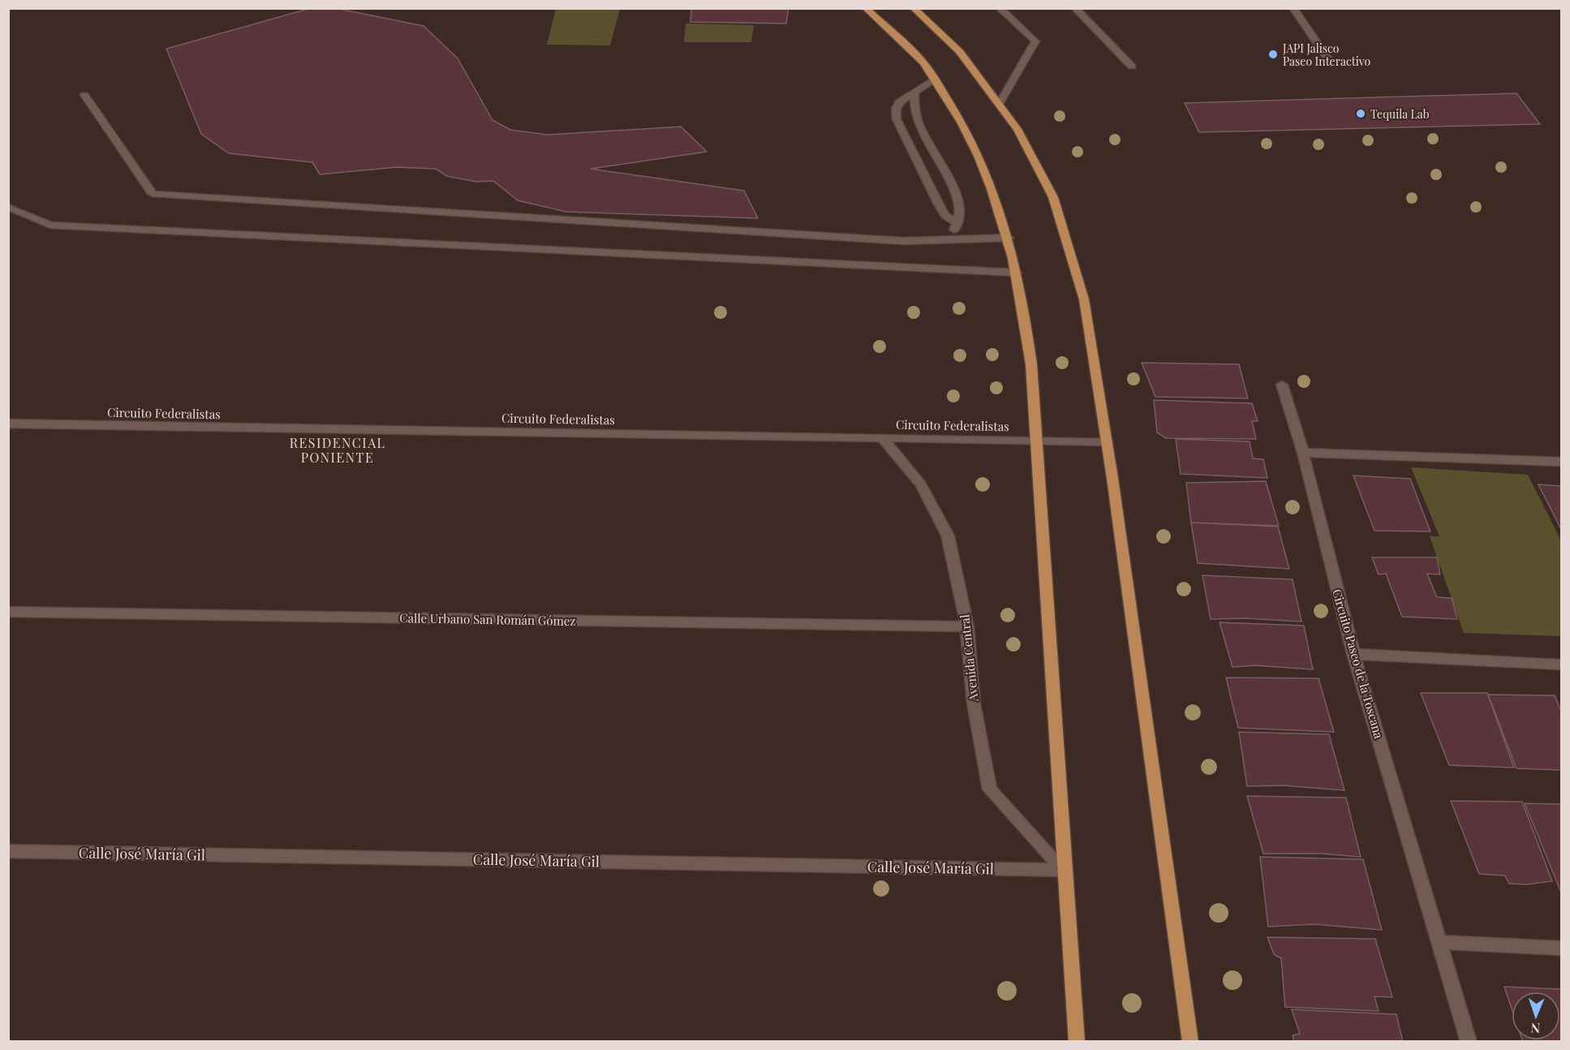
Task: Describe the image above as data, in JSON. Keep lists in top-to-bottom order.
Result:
{
  "streets": {
    "street": [
      "Circuito Federalistas",
      "Calle Urbano San Román Gómez",
      "Avenida Central",
      "Circuito Paseo de la Toscana",
      "Calle José María Gil"
    ]
  },
  "crossings": [
    ["Circuito Federalistas", "Avenida Central"],
    ["Calle Urbano San Román Gómez", "Avenida Central"],
    ["Avenida Central", "Calle José María Gil"]
  ],
  "districts": ["RESIDENCIAL PONIENTE"],
  "places": ["JAPI Jalisco Paseo Interactivo", "Tequila Lab"],
  "north": "bottom"
}
